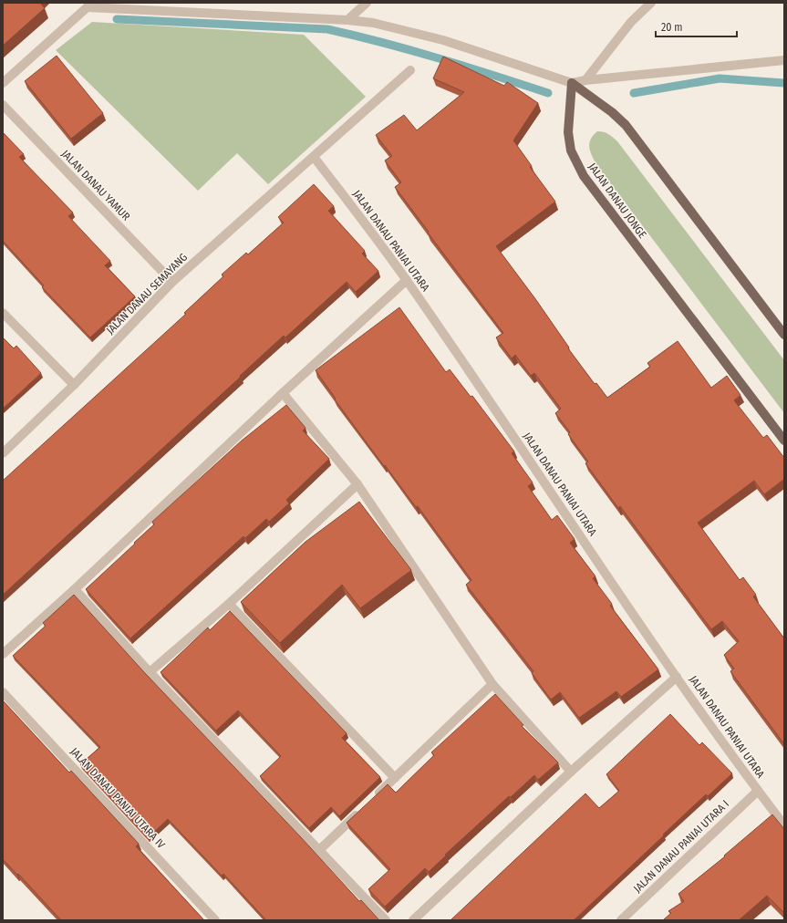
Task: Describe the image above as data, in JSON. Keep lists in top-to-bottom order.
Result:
{
  "streets": {
    "main road": ["JALAN DANAU JONGE"],
    "street": [
      "JALAN DANAU YAMUR",
      "JALAN DANAU PANIAI UTARA",
      "JALAN DANAU SEMAYANG",
      "JALAN DANAU PANIAI UTARA IV",
      "JALAN DANAU PANIAI UTARA I"
    ]
  },
  "crossings": [
    ["JALAN DANAU YAMUR", "JALAN DANAU SEMAYANG"],
    ["JALAN DANAU PANIAI UTARA", "JALAN DANAU SEMAYANG"],
    ["JALAN DANAU PANIAI UTARA", "JALAN DANAU PANIAI UTARA I"]
  ],
  "scale_bar": "20 m"
}
